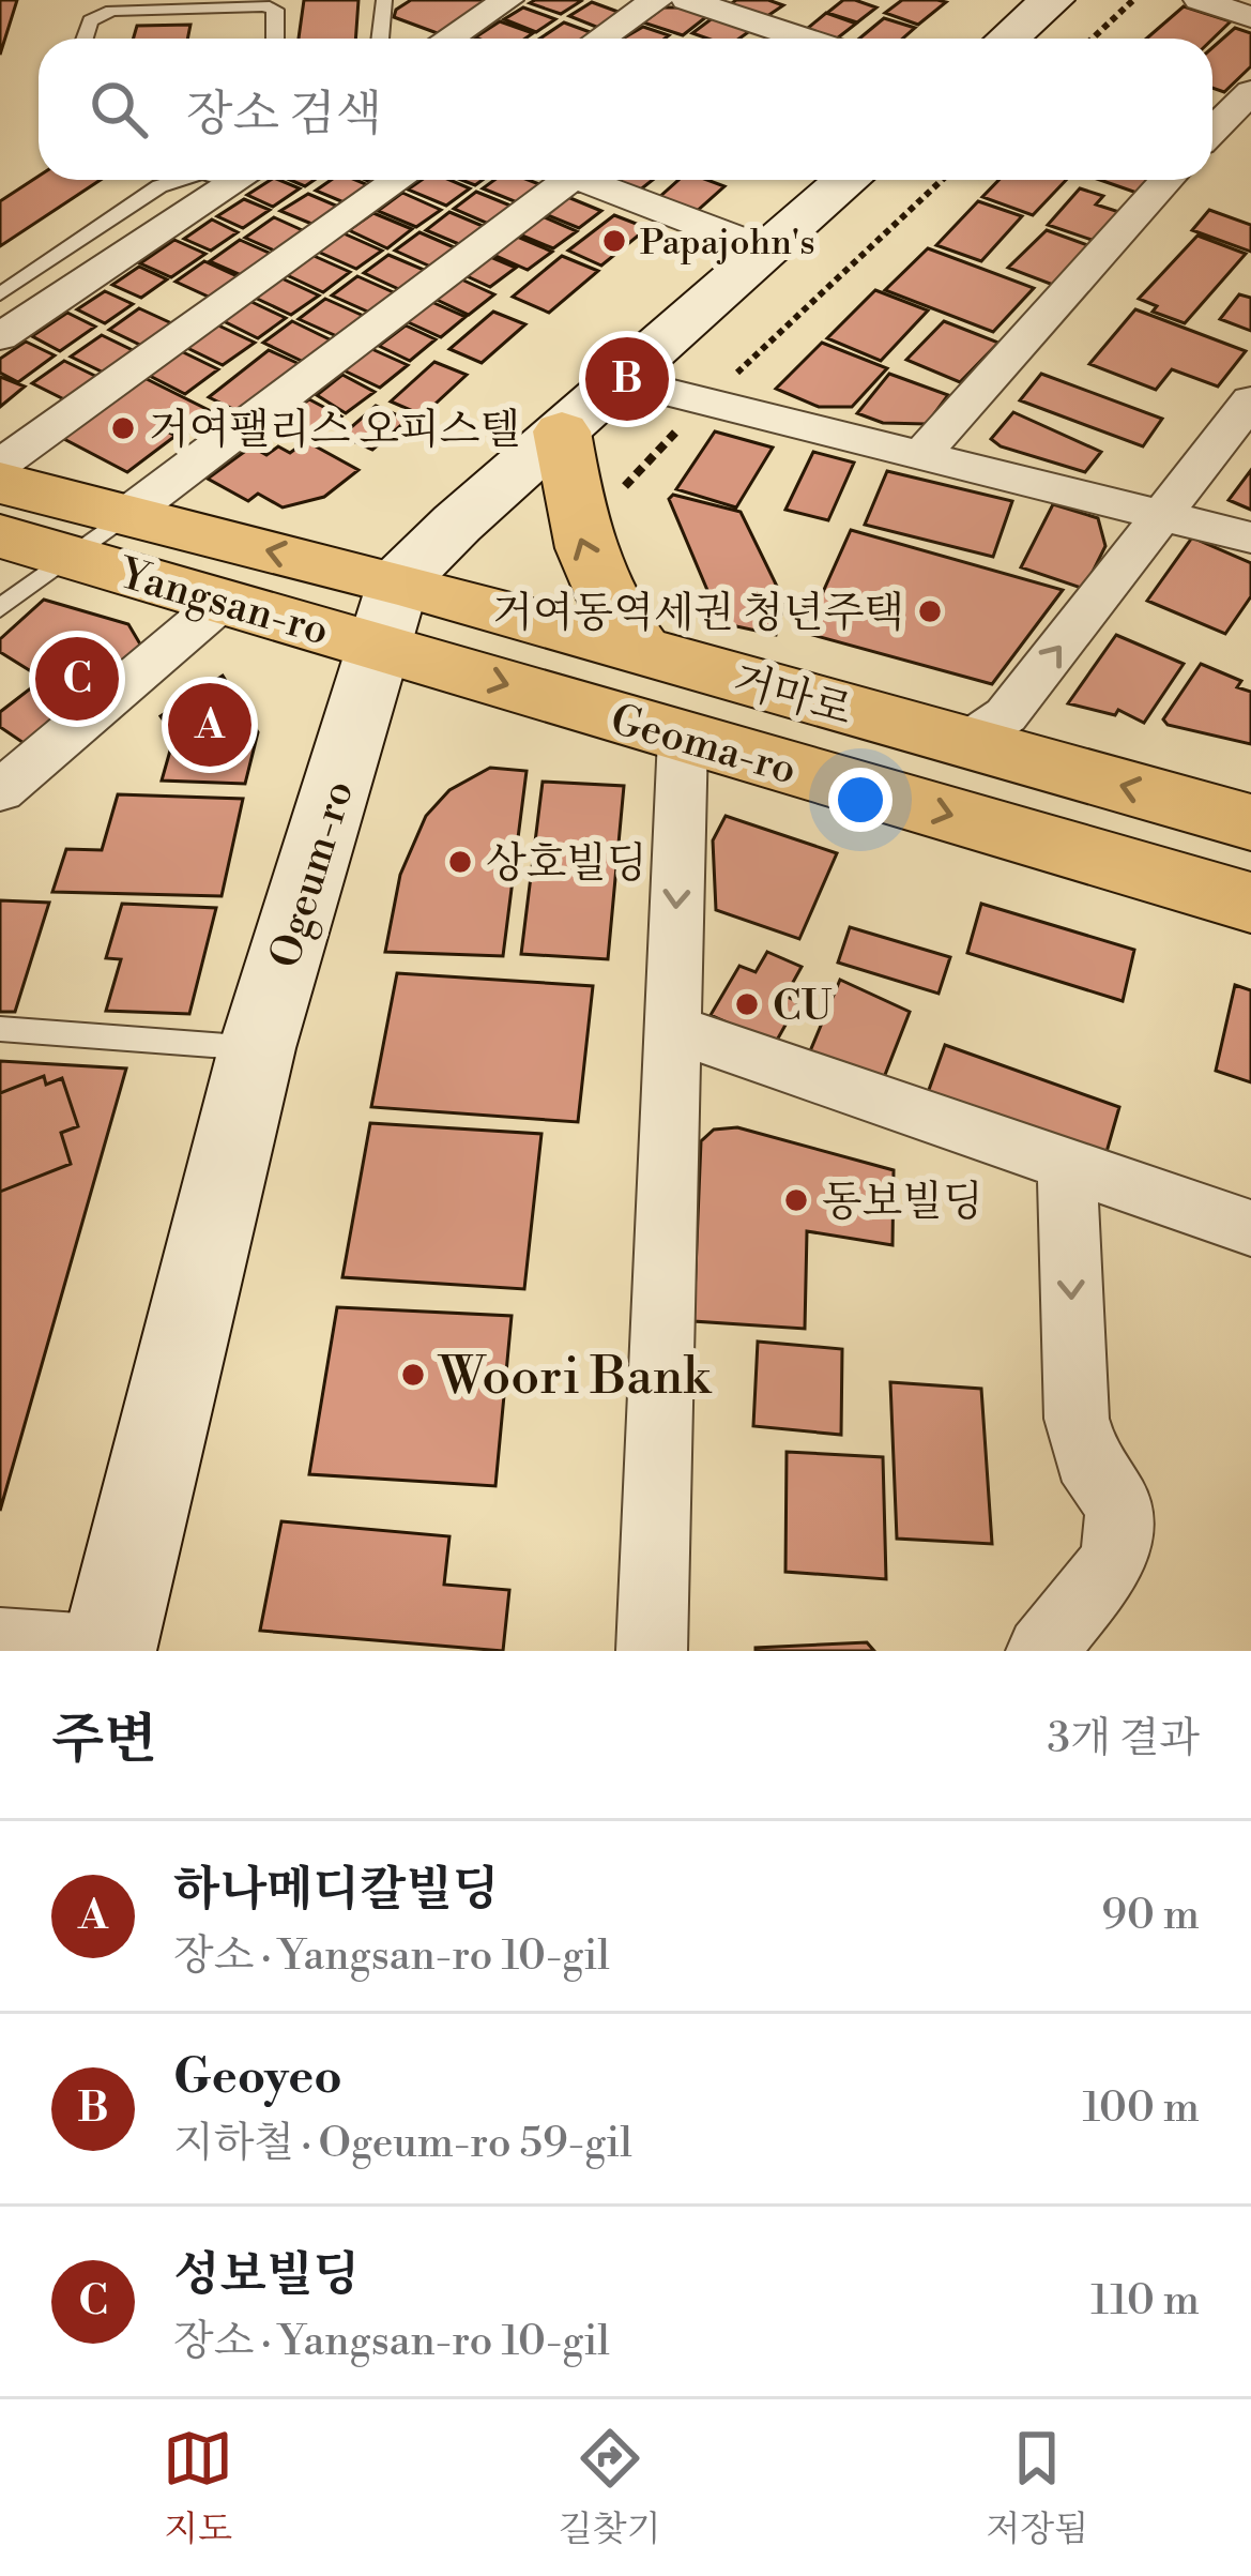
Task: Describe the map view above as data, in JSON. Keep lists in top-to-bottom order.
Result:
{
  "streets": {
    "main road": [
      "Yangsan-ro",
      "거마로",
      "Geoma-ro",
      "Ogeum-ro"
    ]
  },
  "crossings": [
    ["Yangsan-ro", "거마로"],
    ["Yangsan-ro", "Geoma-ro"],
    ["Yangsan-ro", "Ogeum-ro"],
    ["거마로", "Geoma-ro"],
    ["거마로", "Ogeum-ro"],
    ["Geoma-ro", "Ogeum-ro"]
  ],
  "places": [
    "Papajohn's",
    "거여팰리스 오피스텔",
    "거여동역세권 청년주택",
    "상호빌딩",
    "CU",
    "동보빌딩",
    "Woori Bank"
  ],
  "page": {
    "search": "장소 검색",
    "pins": ["B", "C", "A"],
    "heading": ["주변", "3개 결과"],
    "list": [
      {
        "mark": "A",
        "name": "하나메디칼빌딩",
        "note": "장소 · Yangsan-ro 10-gil",
        "value": "90 m"
      },
      {
        "mark": "B",
        "name": "Geoyeo",
        "note": "지하철 · Ogeum-ro 59-gil",
        "value": "100 m"
      },
      {
        "mark": "C",
        "name": "성보빌딩",
        "note": "장소 · Yangsan-ro 10-gil",
        "value": "110 m"
      }
    ],
    "nav": ["지도", "길찾기", "저장됨"]
  }
}
